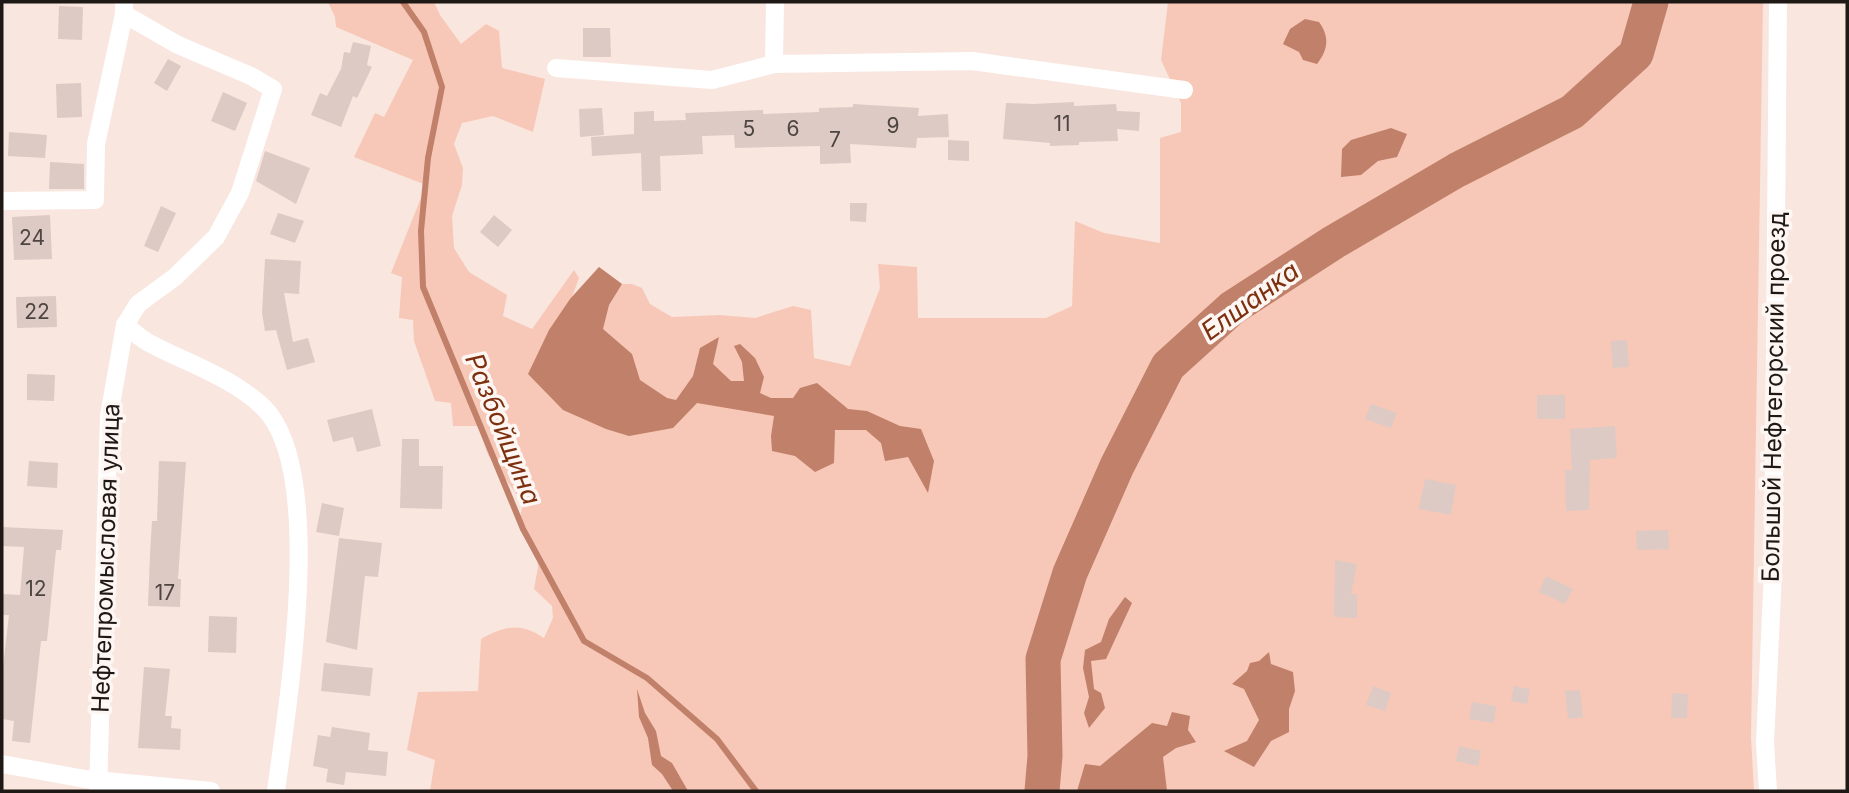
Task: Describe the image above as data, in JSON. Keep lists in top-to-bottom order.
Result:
{
  "streets": {
    "street": ["Большой Нефтегорский проезд", "Нефтепромысловая улица"]
  },
  "water": ["Елшанка", "Разбойщина"],
  "house_numbers": [
    "11",
    "9",
    "5",
    "6",
    "7",
    "24",
    "22",
    "12",
    "17"
  ]
}
